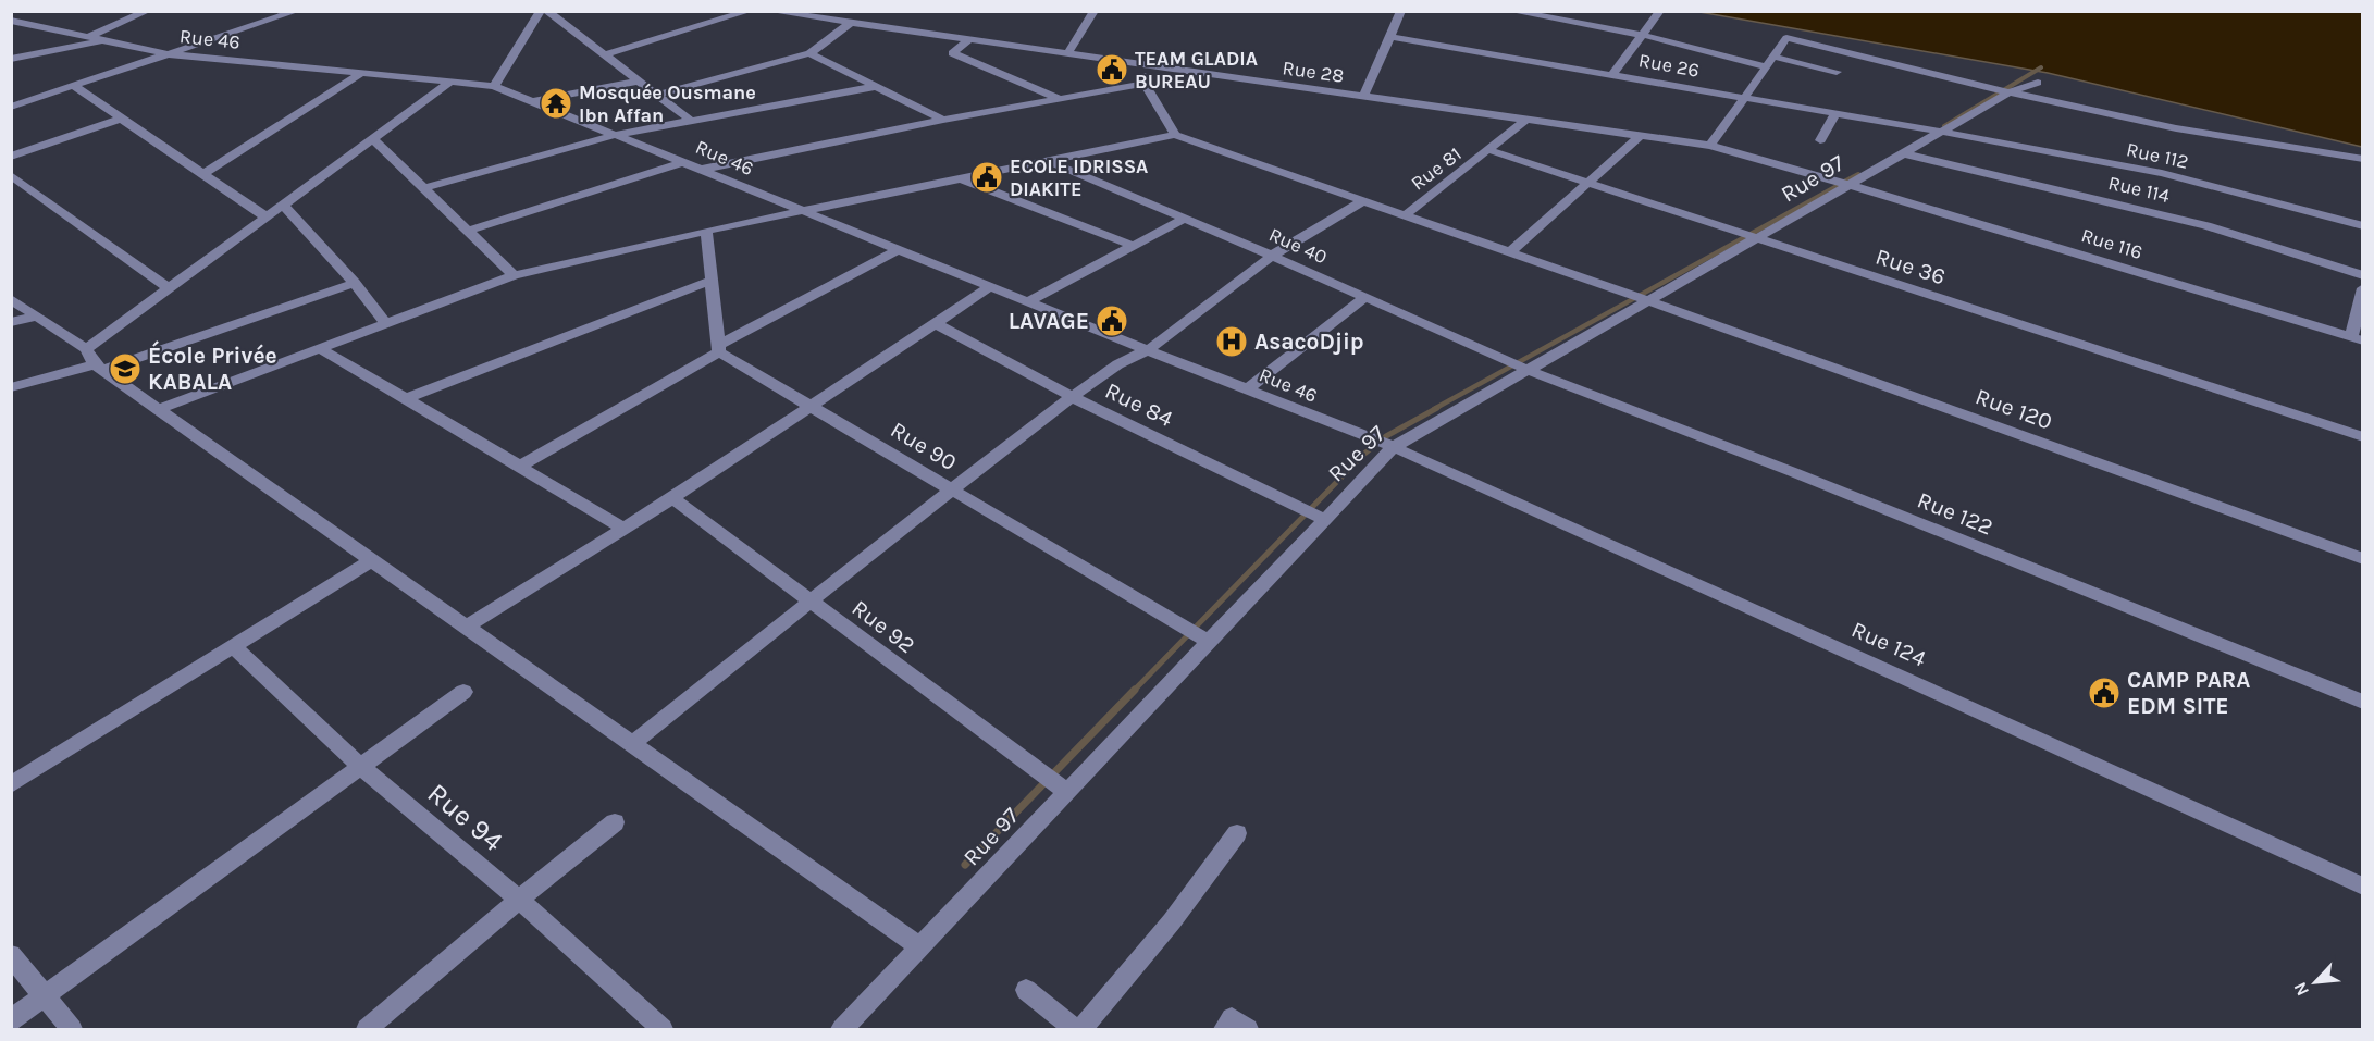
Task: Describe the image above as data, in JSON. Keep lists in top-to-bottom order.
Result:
{
  "streets": {
    "street": [
      "Rue 46",
      "Rue 26",
      "Rue 28",
      "Rue 112",
      "Rue 81",
      "Rue 97",
      "Rue 114",
      "Rue 116",
      "Rue 40",
      "Rue 36",
      "Rue 84",
      "Rue 120",
      "Rue 90",
      "Rue 122",
      "Rue 92",
      "Rue 124",
      "Rue 94"
    ]
  },
  "crossings": [
    ["Rue 46", "Rue 97"],
    ["Rue 46", "Rue 124"],
    ["Rue 26", "Rue 112"],
    ["Rue 26", "Rue 97"],
    ["Rue 28", "Rue 97"],
    ["Rue 28", "Rue 116"],
    ["Rue 112", "Rue 97"],
    ["Rue 81", "Rue 36"],
    ["Rue 81", "Rue 120"],
    ["Rue 97", "Rue 114"],
    ["Rue 97", "Rue 116"],
    ["Rue 97", "Rue 40"],
    ["Rue 97", "Rue 36"],
    ["Rue 97", "Rue 84"],
    ["Rue 97", "Rue 120"],
    ["Rue 97", "Rue 90"],
    ["Rue 97", "Rue 122"],
    ["Rue 97", "Rue 92"],
    ["Rue 97", "Rue 124"],
    ["Rue 40", "Rue 122"]
  ],
  "places": {
    "public building": [
      "TEAM GLADIA BUREAU",
      "ECOLE IDRISSA DIAKITE",
      "LAVAGE",
      "CAMP PARA EDM SITE"
    ],
    "temple": ["Mosquée Ousmane Ibn Affan"],
    "hospital": ["AsacoDjip"],
    "school or university": ["École Privée KABALA"]
  },
  "north": "bottom left"
}
